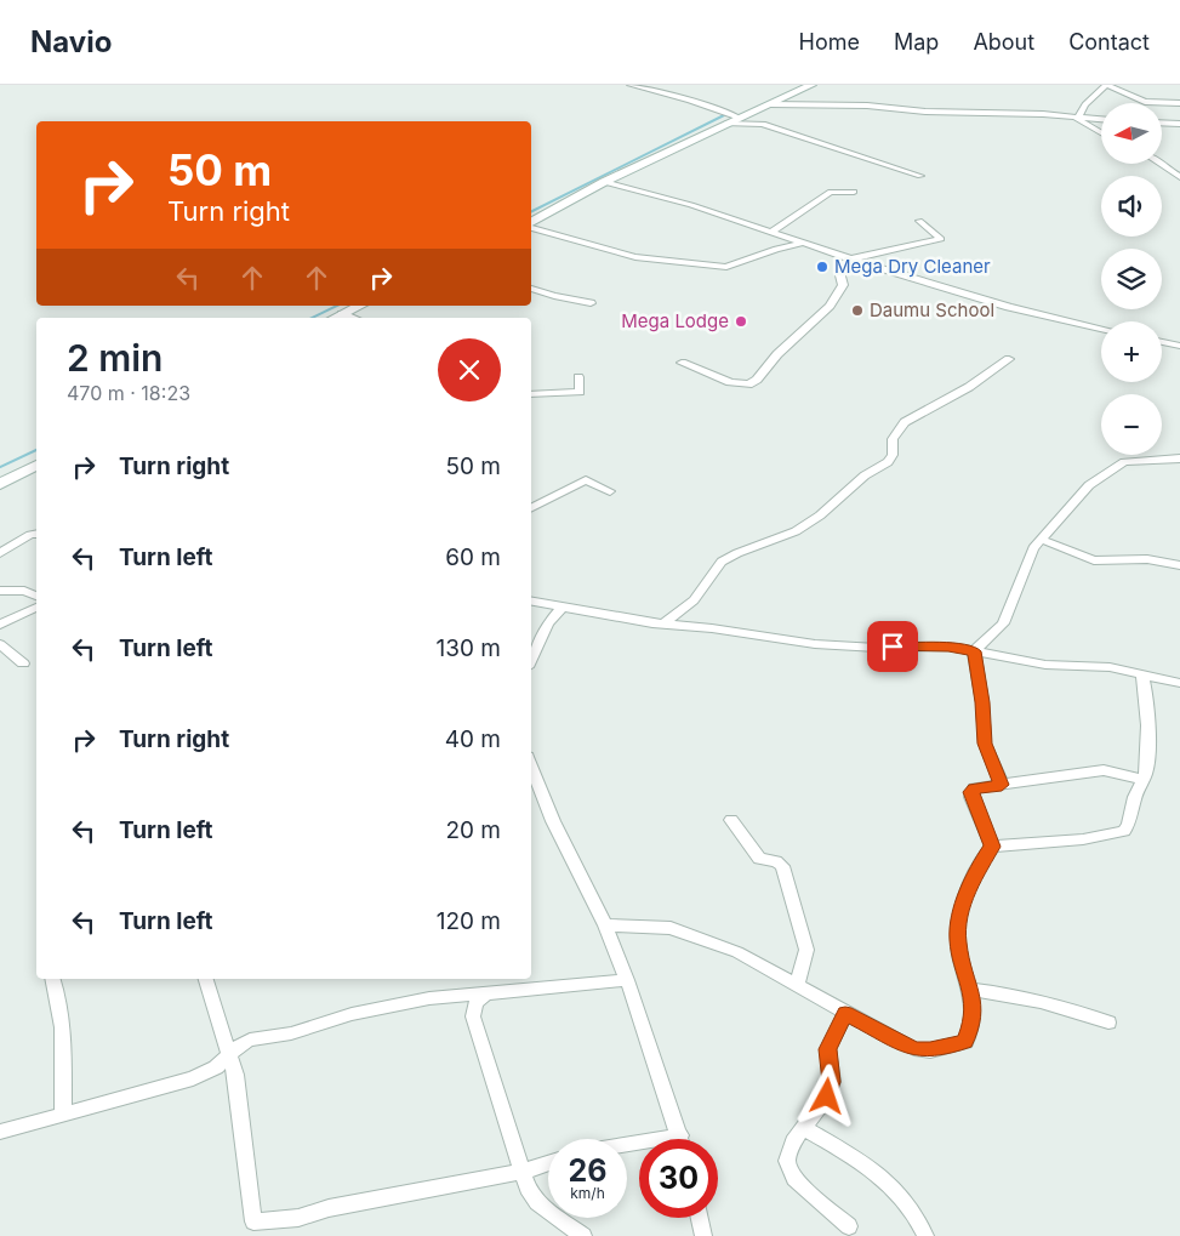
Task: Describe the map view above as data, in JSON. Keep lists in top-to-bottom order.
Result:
{
  "places": ["Mega Dry Cleaner", "Daumu School", "Mega Lodge"],
  "north": "left",
  "page": {
    "header": "Navio",
    "nav": [
      "Home",
      "Map",
      "About",
      "Contact"
    ],
    "map_buttons": ["+", "−"],
    "turn": ["50 m", "Turn right"],
    "heading": ["2 min", "470 m · 18:23"],
    "list": [
      {
        "name": "Turn right",
        "value": "50 m"
      },
      {
        "name": "Turn left",
        "value": "60 m"
      },
      {
        "name": "Turn left",
        "value": "130 m"
      },
      {
        "name": "Turn right",
        "value": "40 m"
      },
      {
        "name": "Turn left",
        "value": "20 m"
      },
      {
        "name": "Turn left",
        "value": "120 m"
      }
    ],
    "speed": "26 km/h",
    "limit": "30"
  }
}
